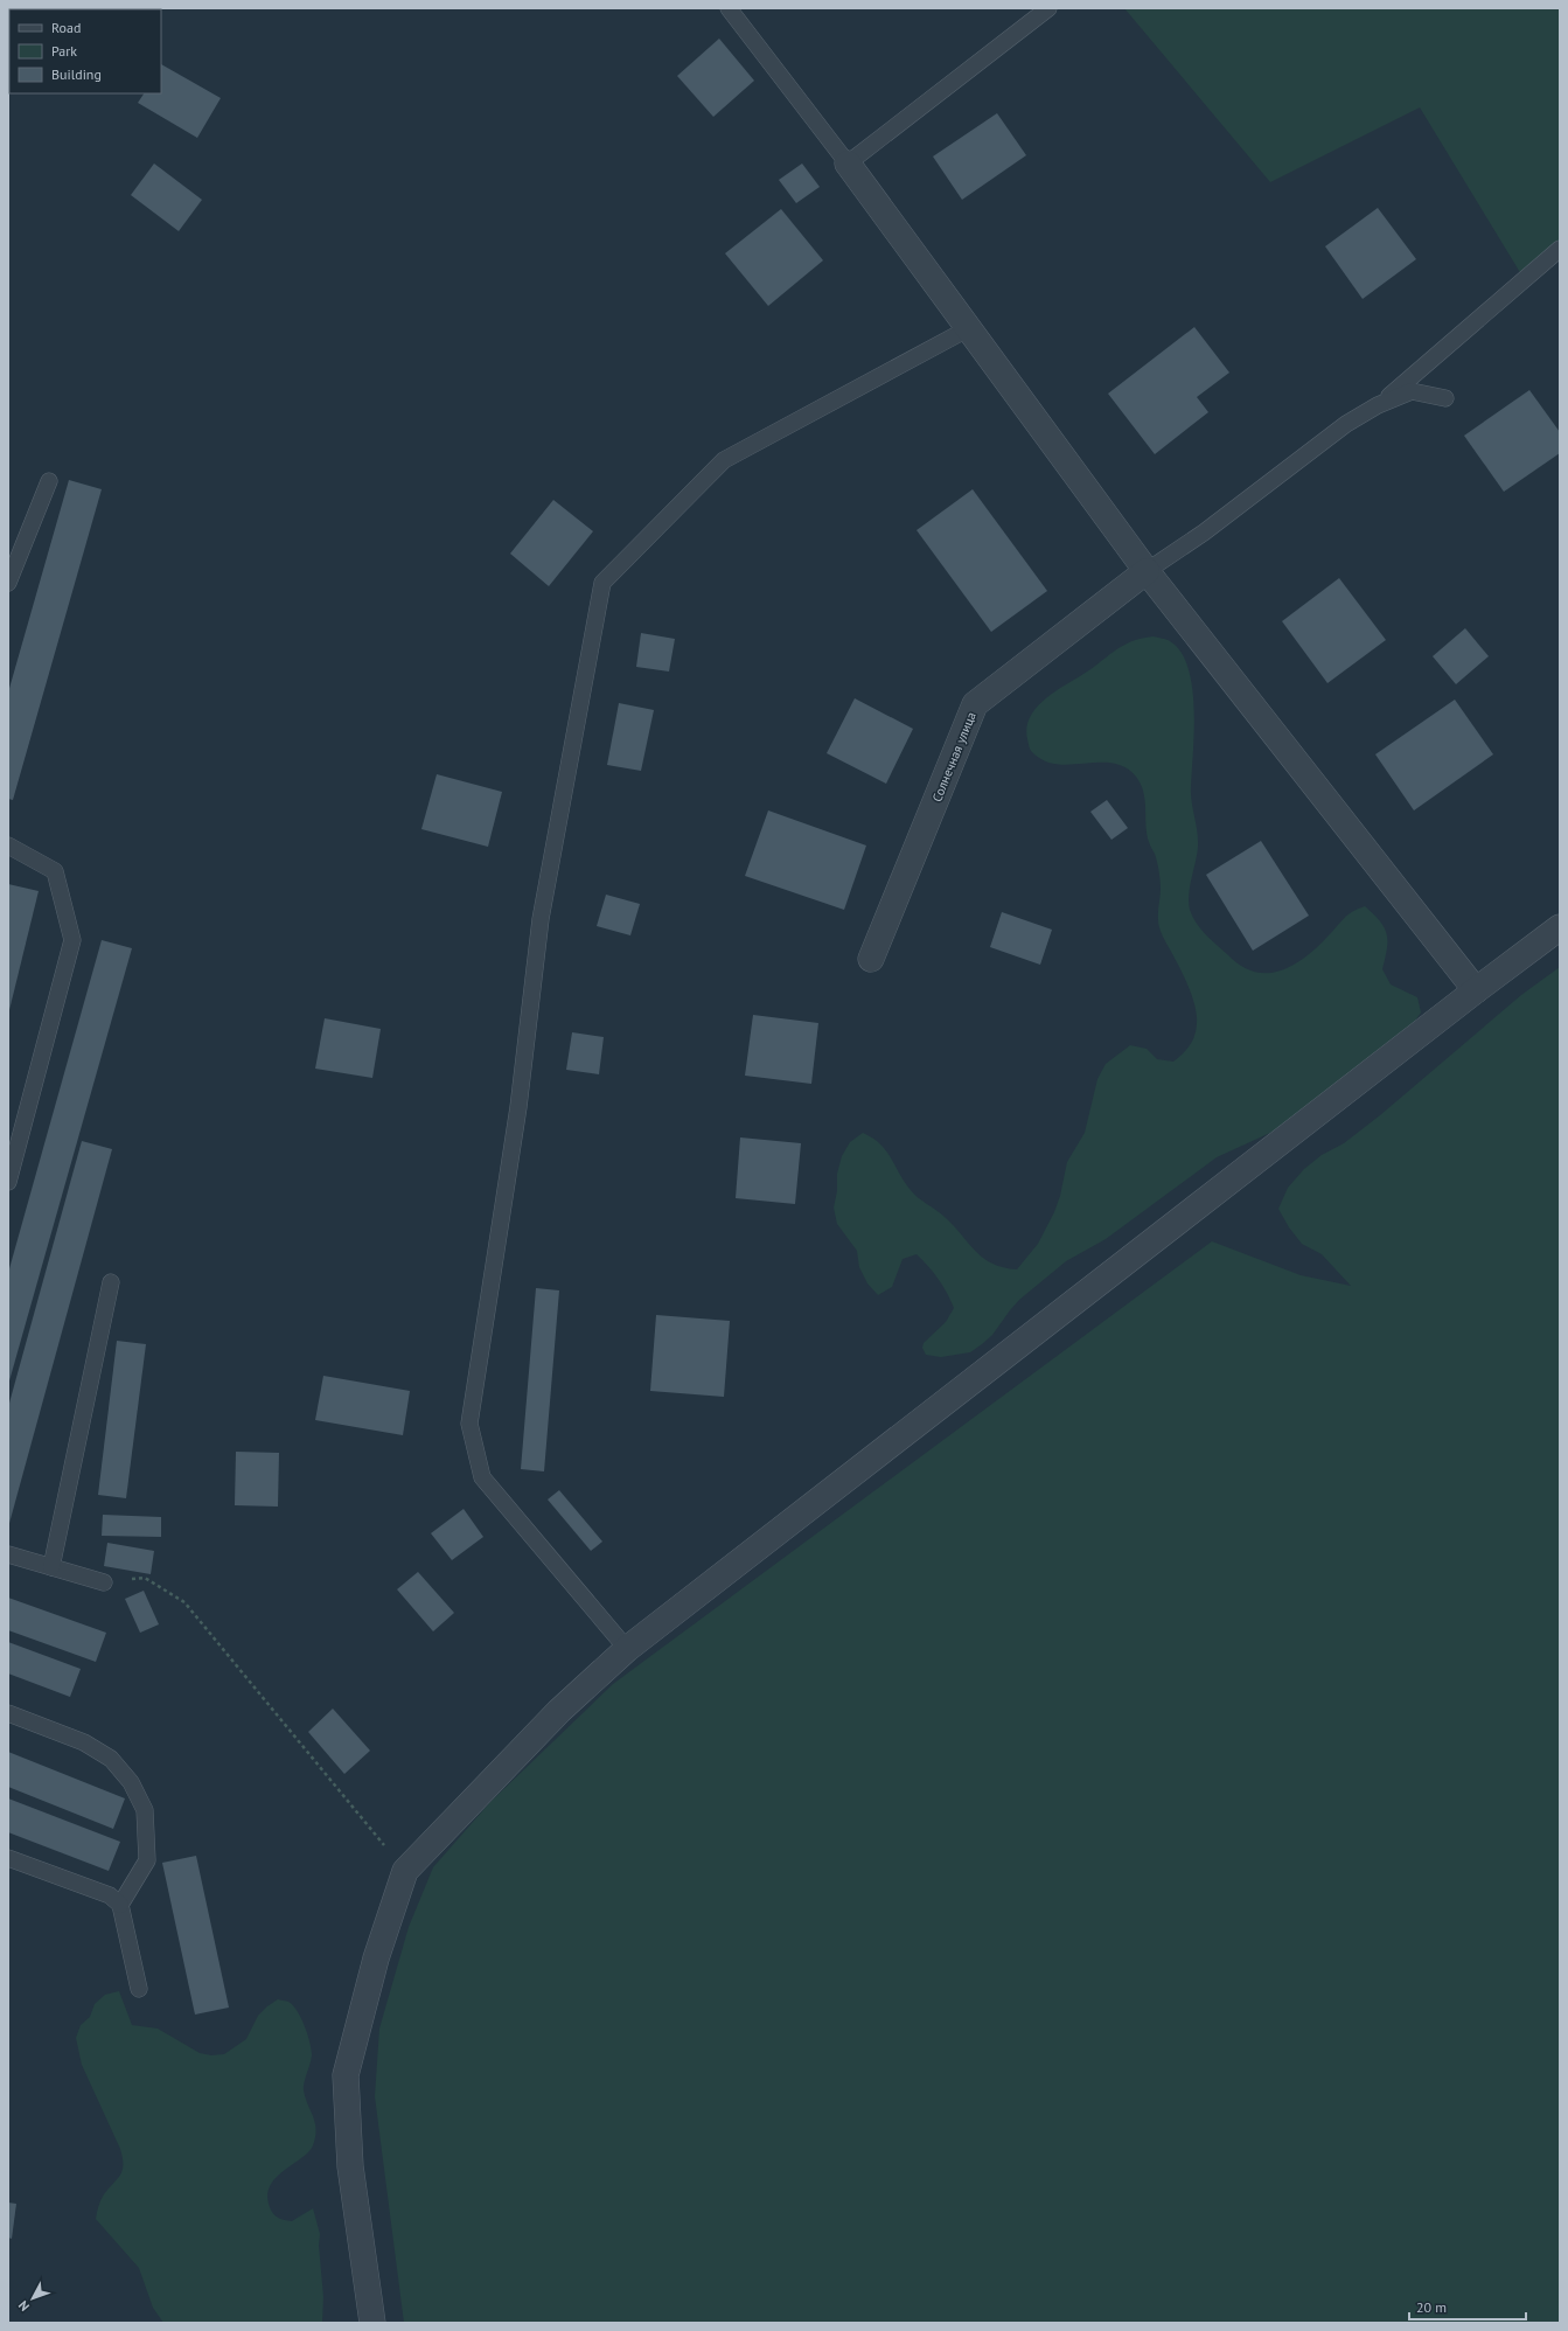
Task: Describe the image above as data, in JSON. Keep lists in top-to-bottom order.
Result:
{
  "streets": {
    "street": ["Солнечная улица"]
  },
  "legend": ["Road", "Park", "Building"],
  "scale_bar": "20 m",
  "north": "bottom left"
}
